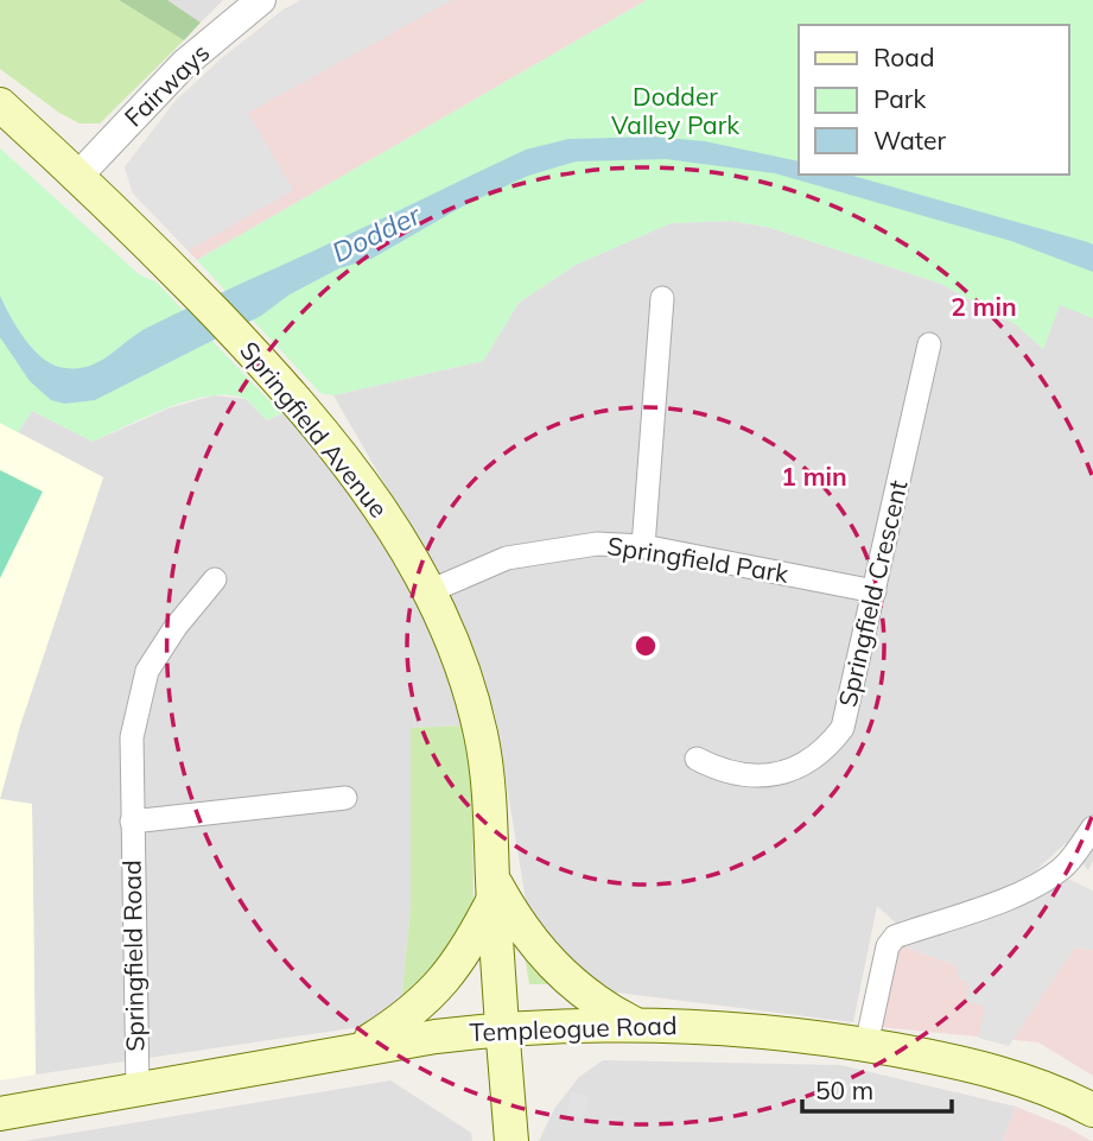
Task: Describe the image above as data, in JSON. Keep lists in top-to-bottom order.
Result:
{
  "streets": {
    "main road": ["Springfield Avenue", "Templeogue Road"],
    "street": [
      "Fairways",
      "Springfield Park",
      "Springfield Crescent",
      "Springfield Road"
    ]
  },
  "crossings": [
    ["Fairways", "Springfield Avenue"],
    ["Springfield Avenue", "Springfield Park"],
    ["Springfield Avenue", "Templeogue Road"],
    ["Springfield Park", "Springfield Crescent"],
    ["Springfield Road", "Templeogue Road"]
  ],
  "water": ["Dodder"],
  "parks": ["Dodder Valley Park"],
  "legend": ["Road", "Park", "Water"],
  "scale_bar": "50 m",
  "rings": ["2 min", "1 min"]
}
